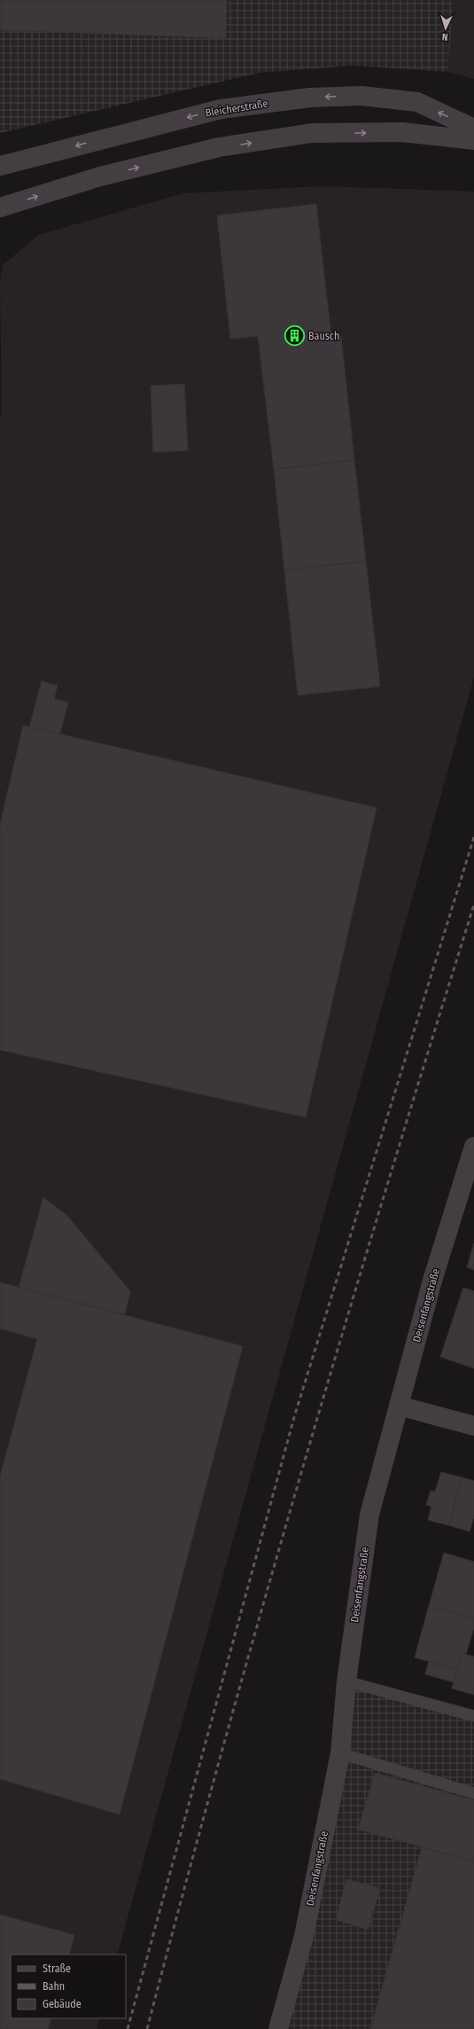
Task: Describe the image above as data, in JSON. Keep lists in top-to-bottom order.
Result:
{
  "streets": {
    "street": ["Bleicherstraße", "Deisenfangstraße"]
  },
  "places": {
    "building": ["Bausch"]
  },
  "legend": ["Straße", "Bahn", "Gebäude"],
  "north": "bottom"
}
